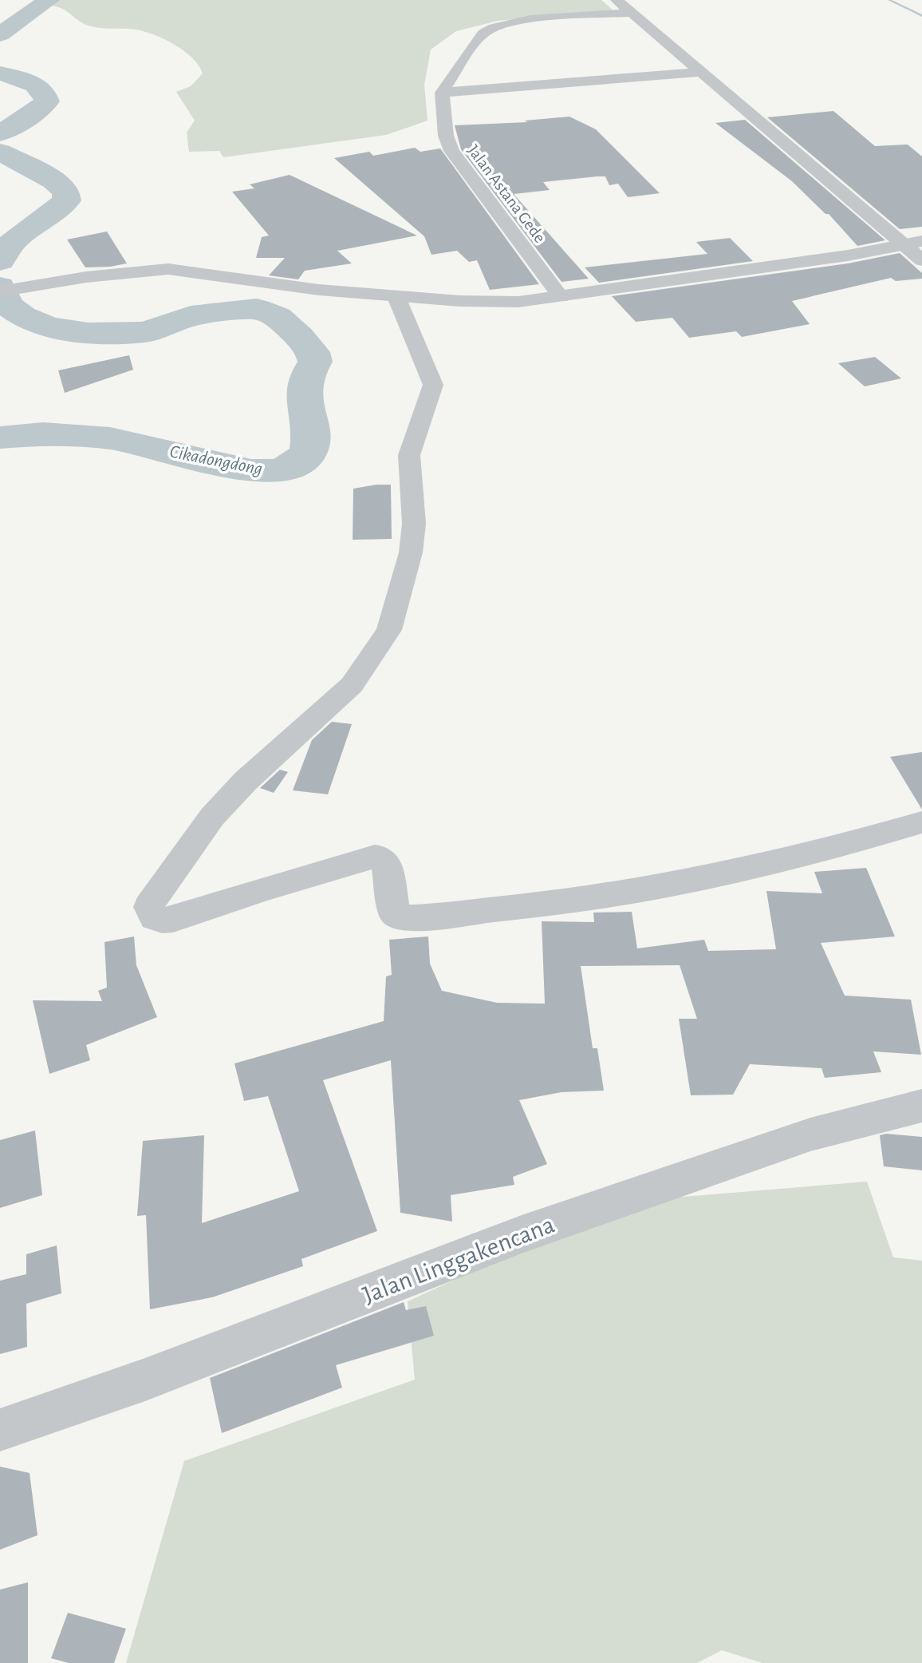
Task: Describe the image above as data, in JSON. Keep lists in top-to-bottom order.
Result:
{
  "streets": {
    "street": ["Jalan Astana Gede", "Jalan Linggakencana"]
  },
  "water": ["Cikadongdong"]
}
